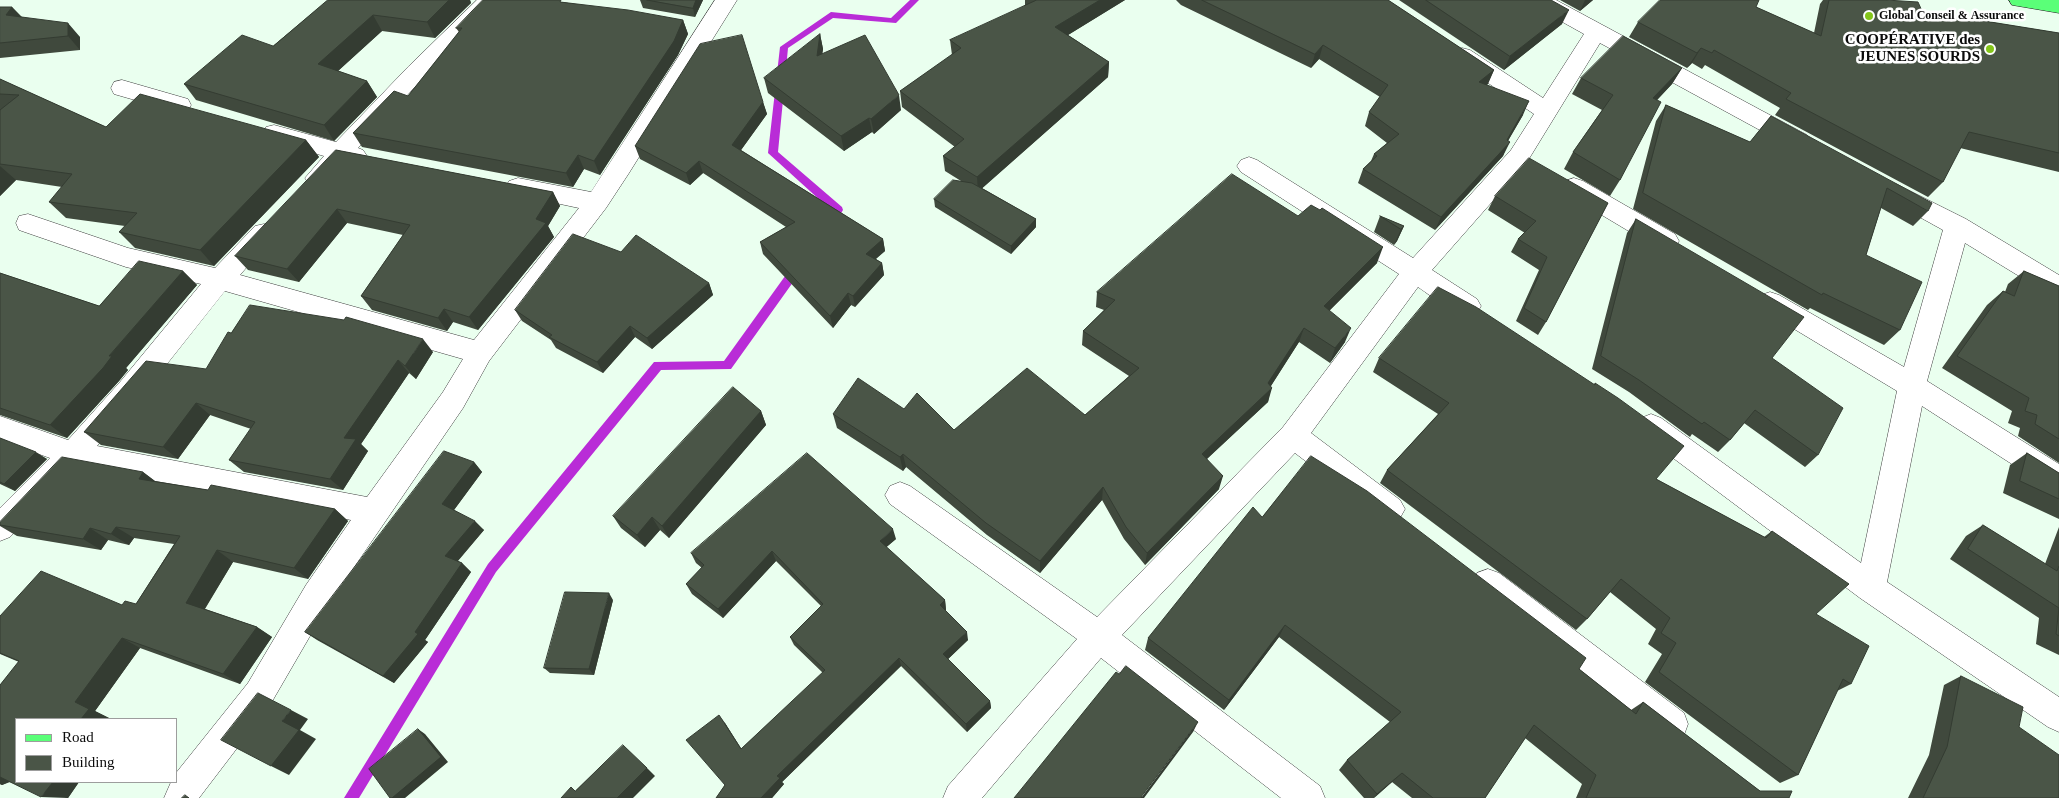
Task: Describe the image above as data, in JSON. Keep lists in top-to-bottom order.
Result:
{
  "places": ["Global Conseil & Assurance", "COOPÉRATIVE des JEUNES SOURDS"],
  "legend": ["Road", "Building"]
}
